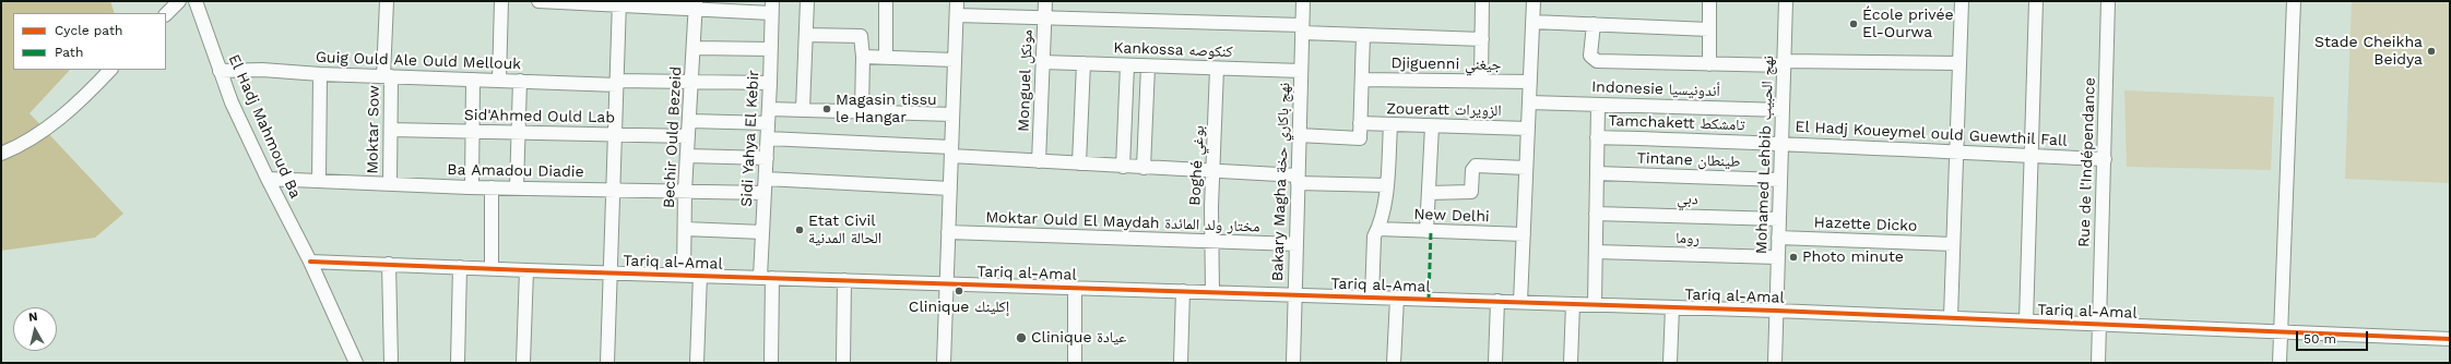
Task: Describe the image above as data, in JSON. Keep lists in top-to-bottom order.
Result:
{
  "streets": {
    "street": [
      "Kankossa كنكوصه",
      "Guig Ould Ale Ould Mellouk",
      "Djiguenni جيغني",
      "Monguel مونكل",
      "Indonesie أندونيسيا",
      "Zoueratt الزويرات",
      "Sid'Ahmed Ould Lab",
      "Tamchakett تامشكط",
      "El Hadj Mahmoud Ba",
      "Moktar Sow",
      "El Hadj Koueymel ould Guewthil Fall",
      "Bechir Ould Bezeid",
      "Sidi Yahya El Kebir",
      "Mohamed Lehbib نهج الحبيب",
      "Tintane طينطان",
      "Rue de l'Indépendance",
      "Boghé بوغي",
      "Ba Amadou Diadie",
      "Bakary Magha نهج باكاري حخة",
      "دبي",
      "New Delhi",
      "Moktar Ould El Maydah مختار ولد المائدة",
      "Hazette Dicko",
      "روما",
      "Tariq al-Amal"
    ]
  },
  "crossings": [
    ["Kankossa كنكوصه", "Monguel مونكل"],
    ["Kankossa كنكوصه", "Boghé بوغي"],
    ["Kankossa كنكوصه", "Bakary Magha نهج باكاري حخة"],
    ["Guig Ould Ale Ould Mellouk", "El Hadj Mahmoud Ba"],
    ["Guig Ould Ale Ould Mellouk", "Moktar Sow"],
    ["Guig Ould Ale Ould Mellouk", "Bechir Ould Bezeid"],
    ["Guig Ould Ale Ould Mellouk", "Sidi Yahya El Kebir"],
    ["Indonesie أندونيسيا", "Mohamed Lehbib نهج الحبيب"],
    ["Sid'Ahmed Ould Lab", "Moktar Sow"],
    ["Sid'Ahmed Ould Lab", "Bechir Ould Bezeid"],
    ["Tamchakett تامشكط", "El Hadj Koueymel ould Guewthil Fall"],
    ["Tamchakett تامشكط", "Mohamed Lehbib نهج الحبيب"],
    ["El Hadj Mahmoud Ba", "Ba Amadou Diadie"],
    ["El Hadj Mahmoud Ba", "Tariq al-Amal"],
    ["Moktar Sow", "Ba Amadou Diadie"],
    ["El Hadj Koueymel ould Guewthil Fall", "Mohamed Lehbib نهج الحبيب"],
    ["El Hadj Koueymel ould Guewthil Fall", "Rue de l'Indépendance"],
    ["Bechir Ould Bezeid", "Ba Amadou Diadie"],
    ["Bechir Ould Bezeid", "Tariq al-Amal"],
    ["Sidi Yahya El Kebir", "Ba Amadou Diadie"],
    ["Sidi Yahya El Kebir", "Tariq al-Amal"],
    ["Mohamed Lehbib نهج الحبيب", "Tintane طينطان"],
    ["Mohamed Lehbib نهج الحبيب", "دبي"],
    ["Mohamed Lehbib نهج الحبيب", "Hazette Dicko"],
    ["Mohamed Lehbib نهج الحبيب", "روما"],
    ["Mohamed Lehbib نهج الحبيب", "Tariq al-Amal"],
    ["Rue de l'Indépendance", "Tariq al-Amal"],
    ["Boghé بوغي", "Moktar Ould El Maydah مختار ولد المائدة"],
    ["Boghé بوغي", "Tariq al-Amal"],
    ["Bakary Magha نهج باكاري حخة", "Moktar Ould El Maydah مختار ولد المائدة"],
    ["Bakary Magha نهج باكاري حخة", "Tariq al-Amal"]
  ],
  "places": [
    "École privée El-Ourwa",
    "Stade Cheikha Beidya",
    "Magasin tissu le Hangar",
    "Etat Civil الحالة المدنية",
    "Photo minute",
    "Clinique إكلينك",
    "Clinique عيادة"
  ],
  "legend": ["Cycle path", "Path"],
  "scale_bar": "50 m",
  "north": "top"
}
